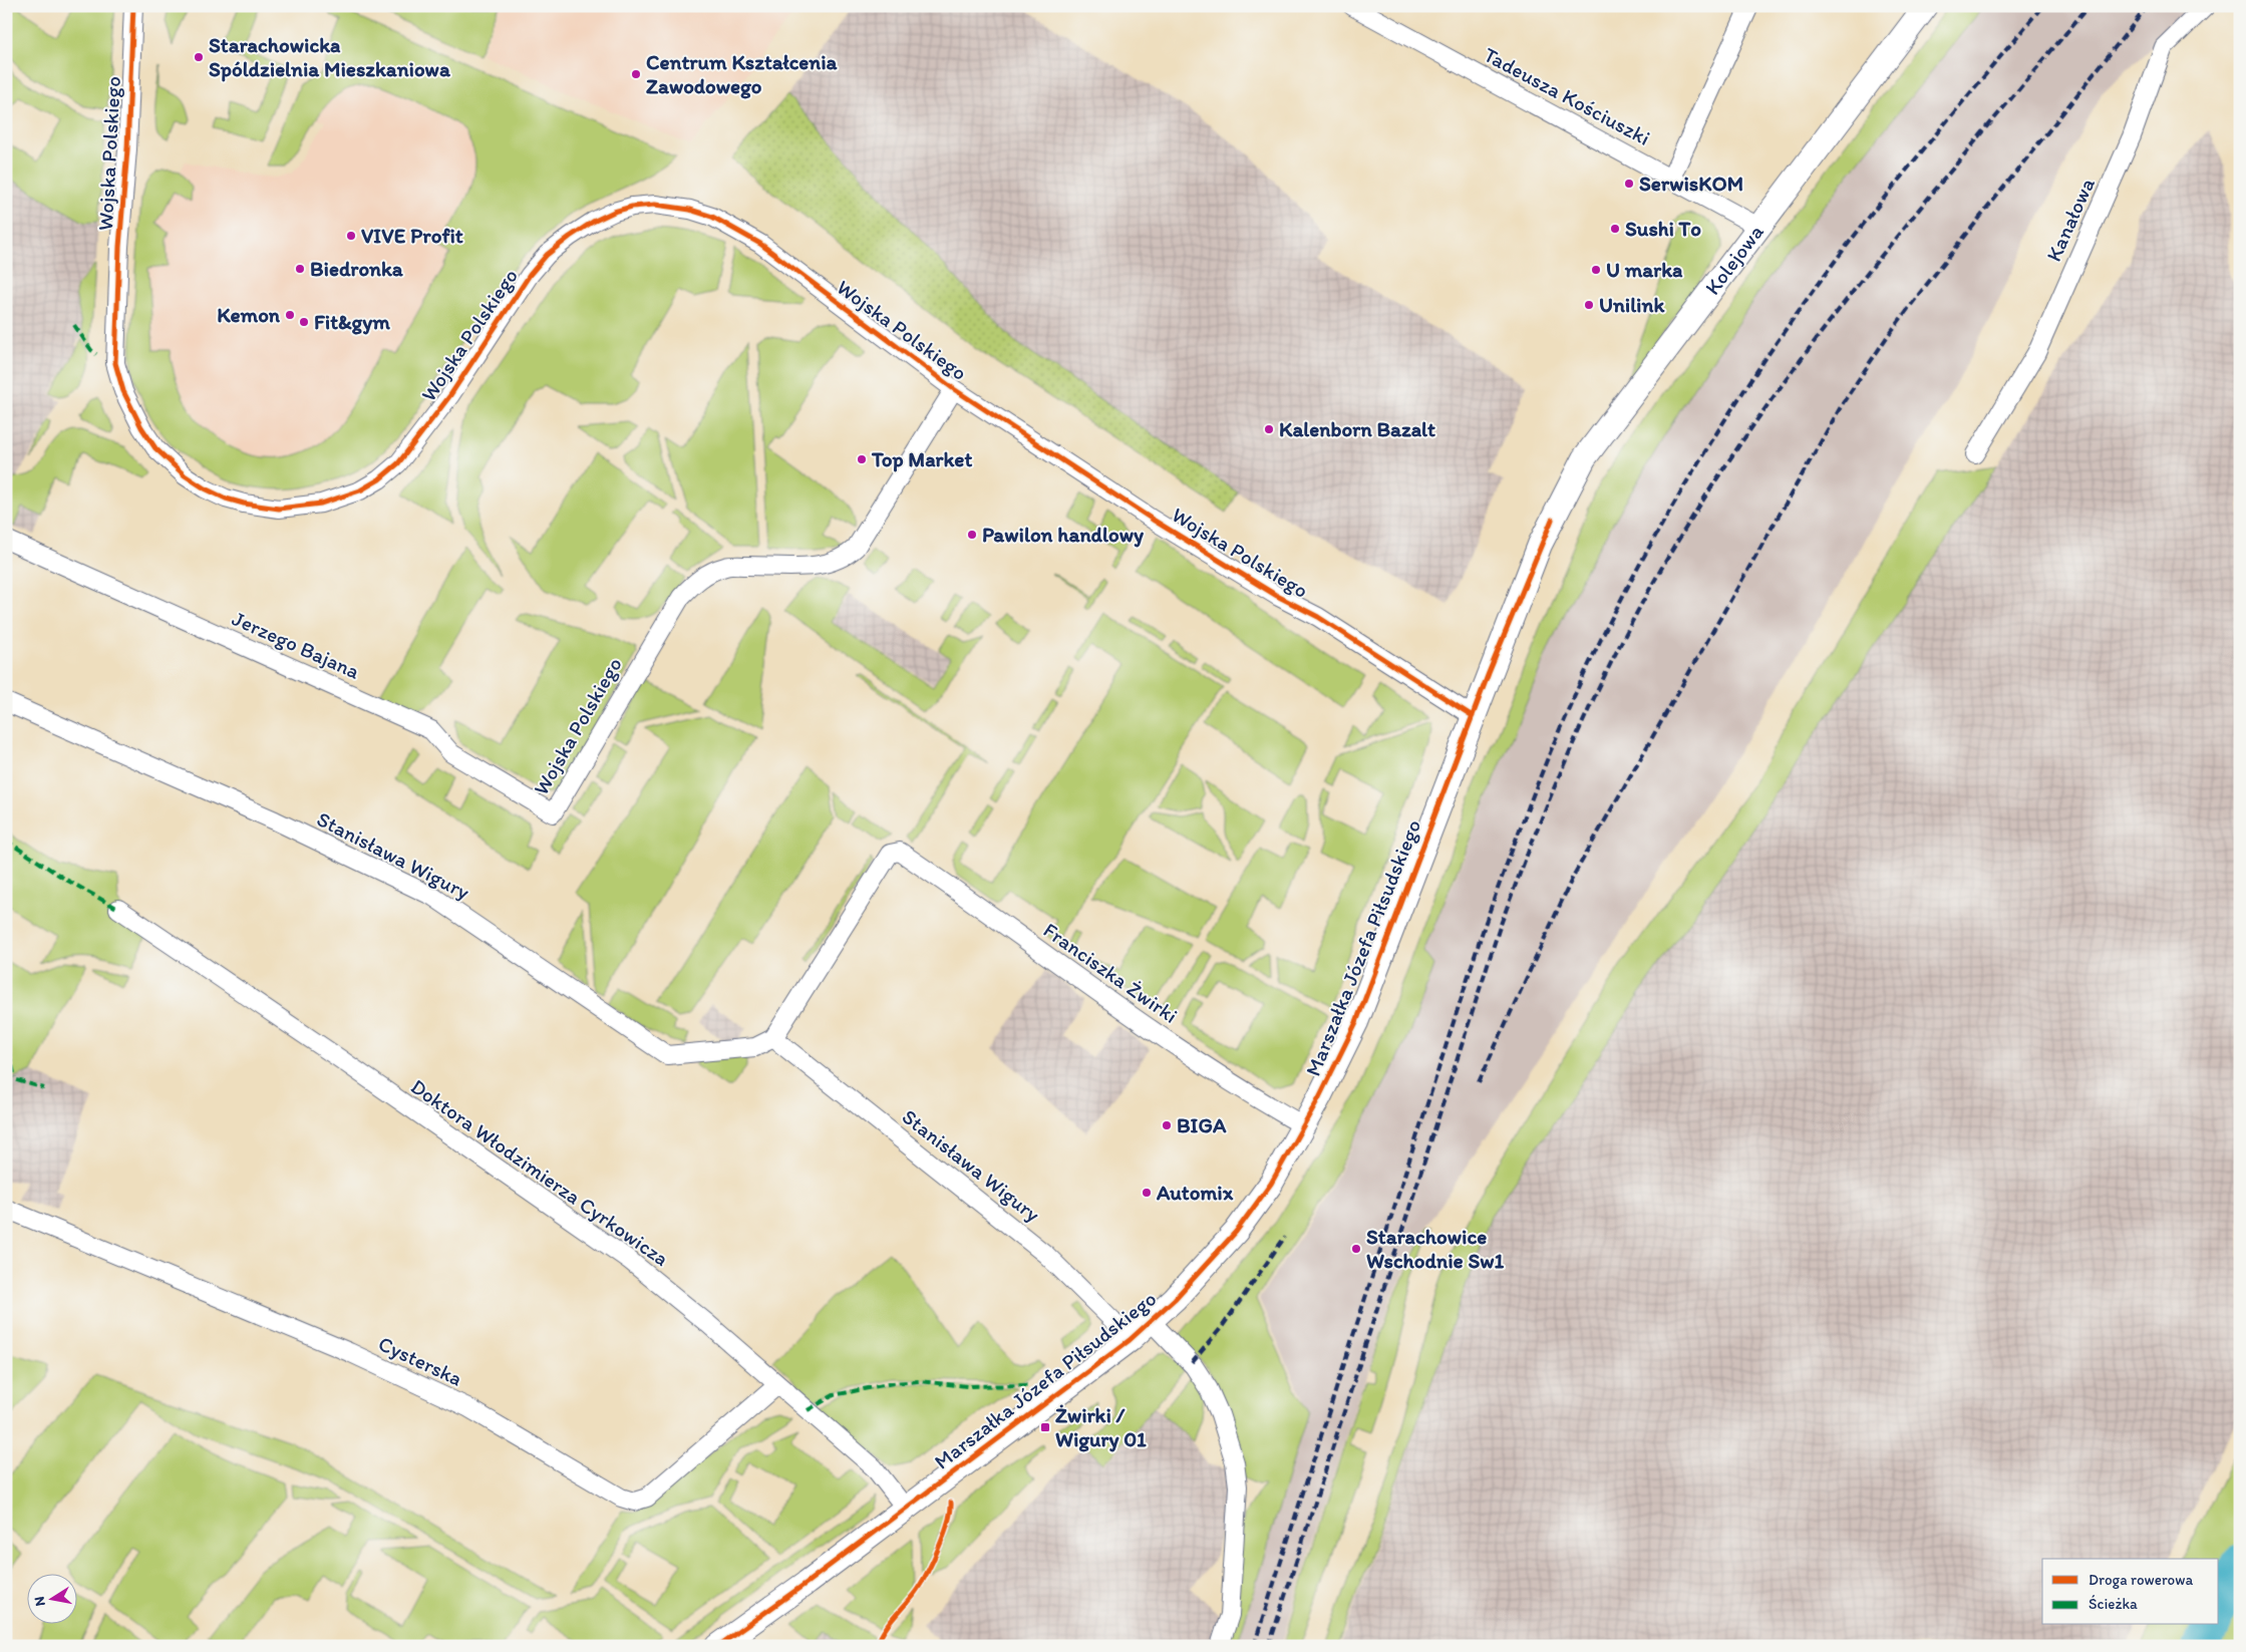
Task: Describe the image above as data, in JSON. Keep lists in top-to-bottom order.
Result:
{
  "streets": {
    "street": [
      "Tadeusza Kościuszki",
      "Wojska Polskiego",
      "Kanałowa",
      "Kolejowa",
      "Jerzego Bajana",
      "Stanisława Wigury",
      "Marszałka Józefa Piłsudskiego",
      "Franciszka Żwirki",
      "Doktora Włodzimierza Cyrkowicza",
      "Cysterska"
    ]
  },
  "crossings": [
    ["Tadeusza Kościuszki", "Kolejowa"],
    ["Wojska Polskiego", "Jerzego Bajana"],
    ["Wojska Polskiego", "Marszałka Józefa Piłsudskiego"],
    ["Kolejowa", "Marszałka Józefa Piłsudskiego"],
    ["Stanisława Wigury", "Marszałka Józefa Piłsudskiego"],
    ["Stanisława Wigury", "Franciszka Żwirki"],
    ["Marszałka Józefa Piłsudskiego", "Franciszka Żwirki"],
    ["Marszałka Józefa Piłsudskiego", "Doktora Włodzimierza Cyrkowicza"],
    ["Doktora Włodzimierza Cyrkowicza", "Cysterska"]
  ],
  "places": {
    "other": [
      "Starachowicka Spóldzielnia Mieszkaniowa",
      "Centrum Kształcenia Zawodowego",
      "SerwisKOM",
      "Sushi To",
      "VIVE Profit",
      "Biedronka",
      "U marka",
      "Unilink",
      "Kemon",
      "Fit&gym",
      "Kalenborn Bazalt",
      "Top Market",
      "Pawilon handlowy",
      "BIGA",
      "Automix",
      "Starachowice Wschodnie Sw1"
    ],
    "transit": ["Żwirki / Wigury 01"]
  },
  "legend": ["Droga rowerowa", "Ścieżka"],
  "north": "left"
}
